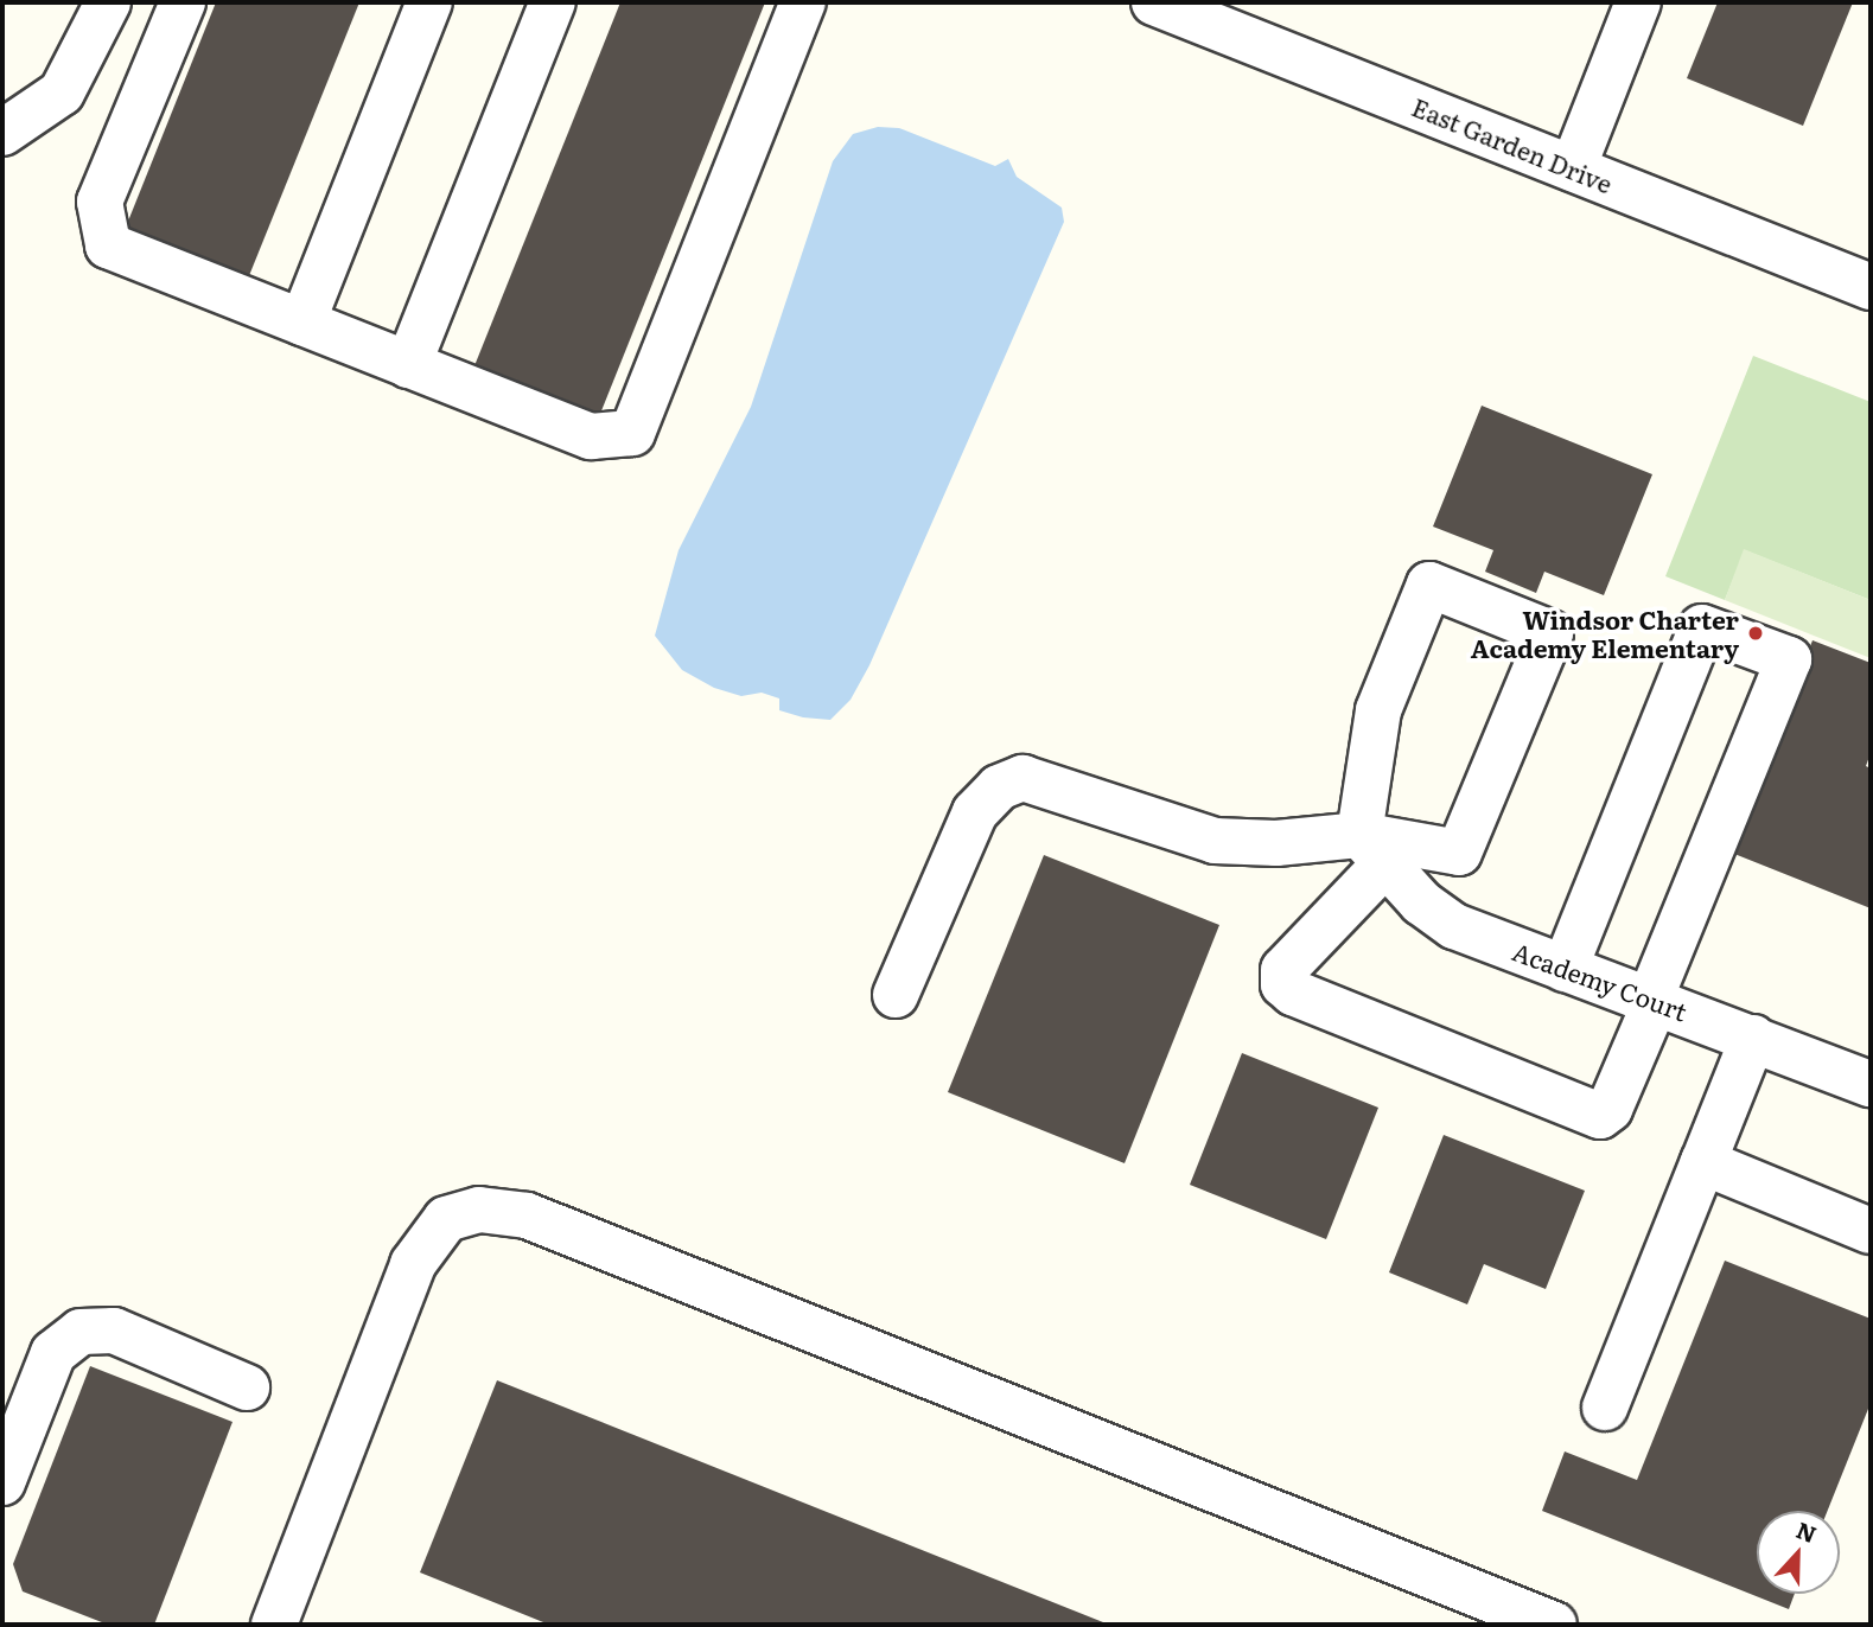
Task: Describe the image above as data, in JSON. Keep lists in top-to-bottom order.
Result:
{
  "streets": {
    "street": ["East Garden Drive", "Academy Court"]
  },
  "places": ["Windsor Charter Academy Elementary"],
  "north": "top"
}
